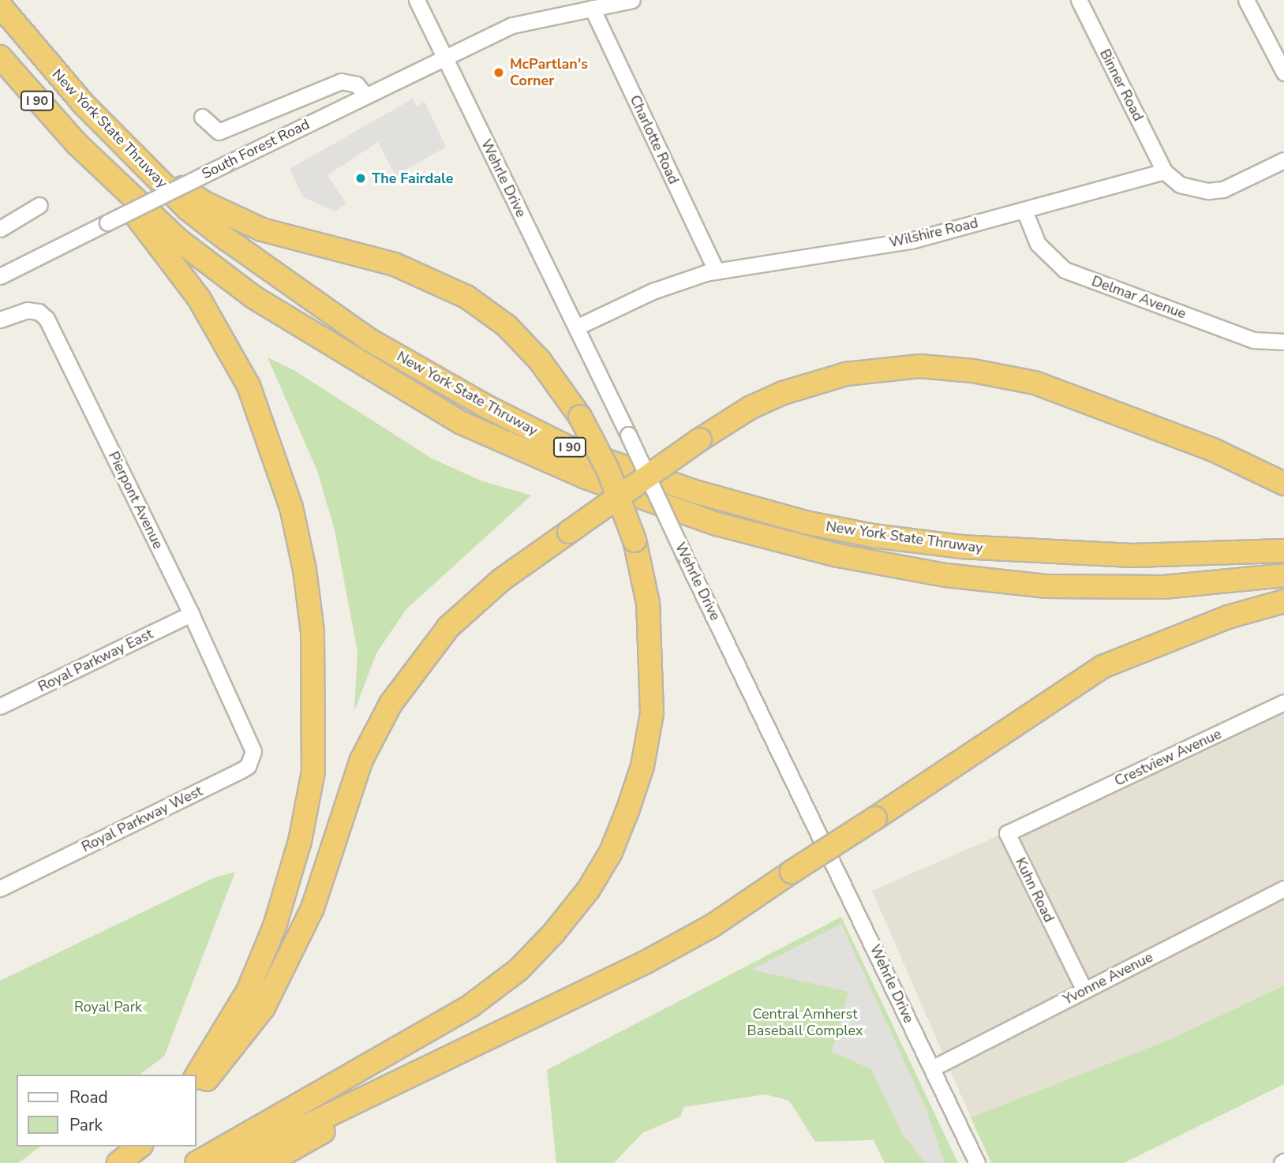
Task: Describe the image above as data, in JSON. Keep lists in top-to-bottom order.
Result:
{
  "streets": {
    "highway": ["I 90", "New York State Thruway"],
    "street": [
      "Binner Road",
      "Charlotte Road",
      "South Forest Road",
      "Wehrle Drive",
      "Wilshire Road",
      "Delmar Avenue",
      "Pierpont Avenue",
      "Royal Parkway East",
      "Crestview Avenue",
      "Royal Parkway West",
      "Kuhn Road",
      "Yvonne Avenue"
    ]
  },
  "crossings": [
    ["Binner Road", "Wilshire Road"],
    ["Charlotte Road", "South Forest Road"],
    ["Charlotte Road", "Wilshire Road"],
    ["South Forest Road", "Wehrle Drive"],
    ["Wehrle Drive", "Wilshire Road"],
    ["Wehrle Drive", "Yvonne Avenue"],
    ["Wilshire Road", "Delmar Avenue"],
    ["Pierpont Avenue", "Royal Parkway East"],
    ["Pierpont Avenue", "Royal Parkway West"],
    ["Crestview Avenue", "Kuhn Road"],
    ["Kuhn Road", "Yvonne Avenue"]
  ],
  "parks": ["Royal Park", "Central Amherst Baseball Complex"],
  "places": ["McPartlan's Corner", "The Fairdale"],
  "legend": ["Road", "Park"]
}
